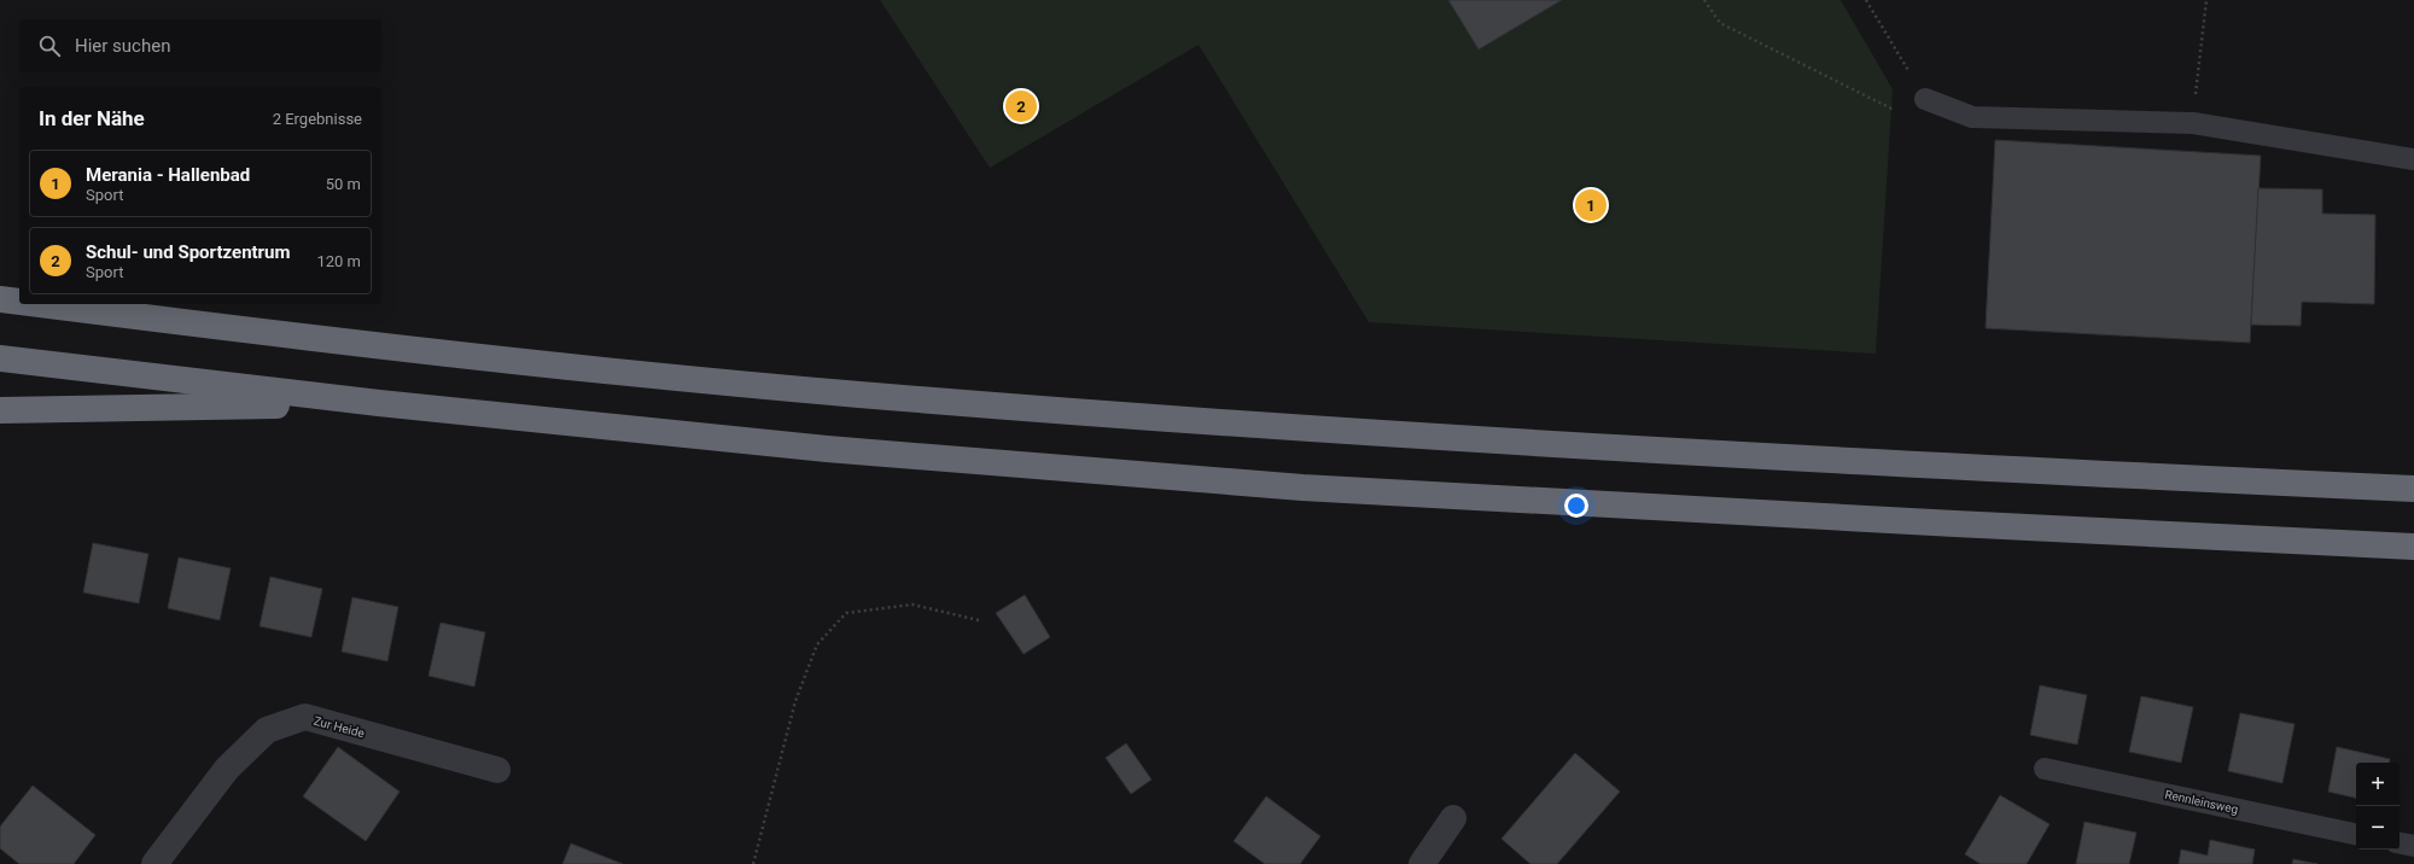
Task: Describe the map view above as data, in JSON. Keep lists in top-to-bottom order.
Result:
{
  "streets": {
    "street": ["Zur Heide"],
    "lane": ["Rennleinsweg"]
  },
  "page": {
    "search": "Hier suchen",
    "heading": ["In der Nähe", "2 Ergebnisse"],
    "pins": ["2", "1"],
    "list": [
      {
        "mark": "1",
        "name": "Merania - Hallenbad",
        "note": "Sport",
        "value": "50 m"
      },
      {
        "mark": "2",
        "name": "Schul- und Sportzentrum",
        "note": "Sport",
        "value": "120 m"
      }
    ],
    "map_buttons": ["+", "−"]
  }
}
